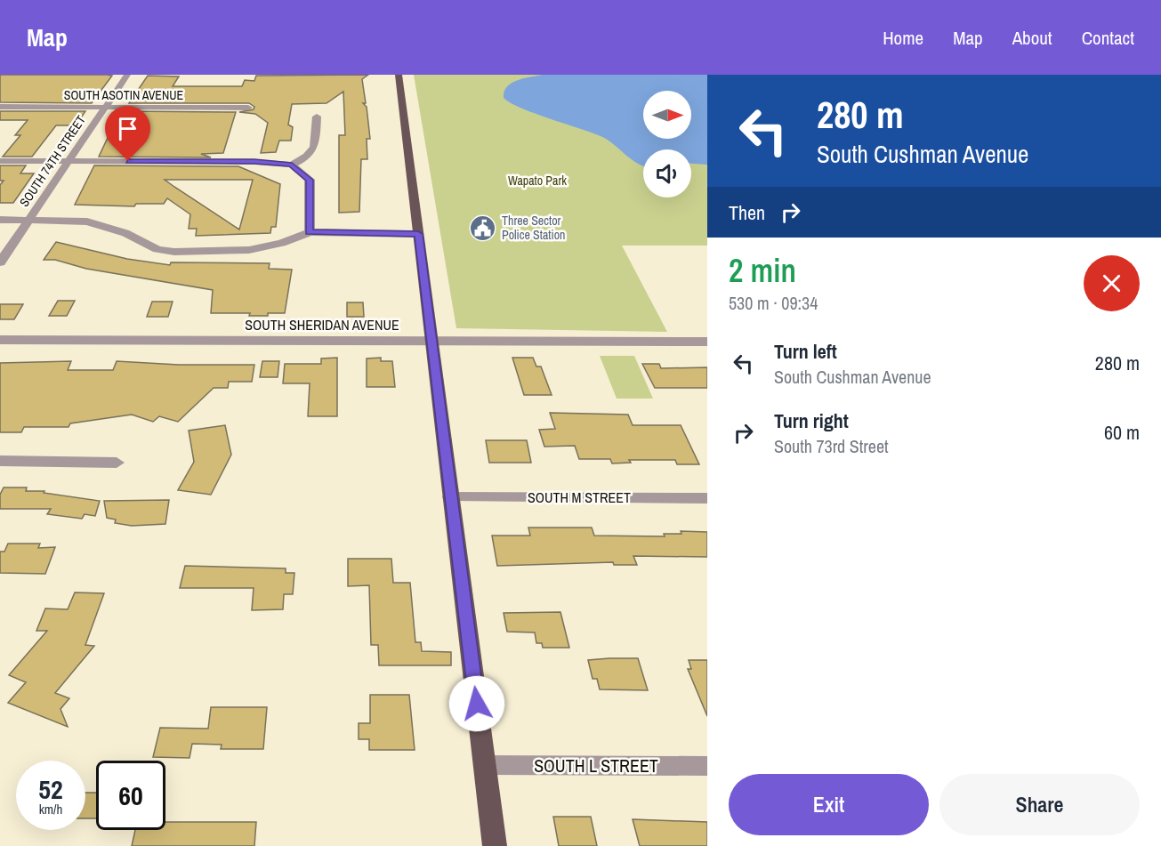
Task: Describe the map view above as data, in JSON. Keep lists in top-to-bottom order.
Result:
{
  "streets": {
    "street": [
      "SOUTH ASOTIN AVENUE",
      "SOUTH 74TH STREET",
      "SOUTH SHERIDAN AVENUE",
      "SOUTH M STREET",
      "SOUTH L STREET"
    ]
  },
  "crossings": [
    ["SOUTH ASOTIN AVENUE", "SOUTH 74TH STREET"]
  ],
  "parks": ["Wapato Park"],
  "places": {
    "public building": ["Three Sector Police Station"]
  },
  "north": "right",
  "page": {
    "header": "Map",
    "nav": [
      "Home",
      "Map",
      "About",
      "Contact"
    ],
    "turn": ["280 m", "South Cushman Avenue"],
    "then": "Then",
    "heading": ["2 min", "530 m · 09:34"],
    "list": [
      {
        "name": "Turn left",
        "note": "South Cushman Avenue",
        "value": "280 m"
      },
      {
        "name": "Turn right",
        "note": "South 73rd Street",
        "value": "60 m"
      }
    ],
    "speed": "52 km/h",
    "limit": "60",
    "buttons": ["Exit", "Share"]
  }
}
